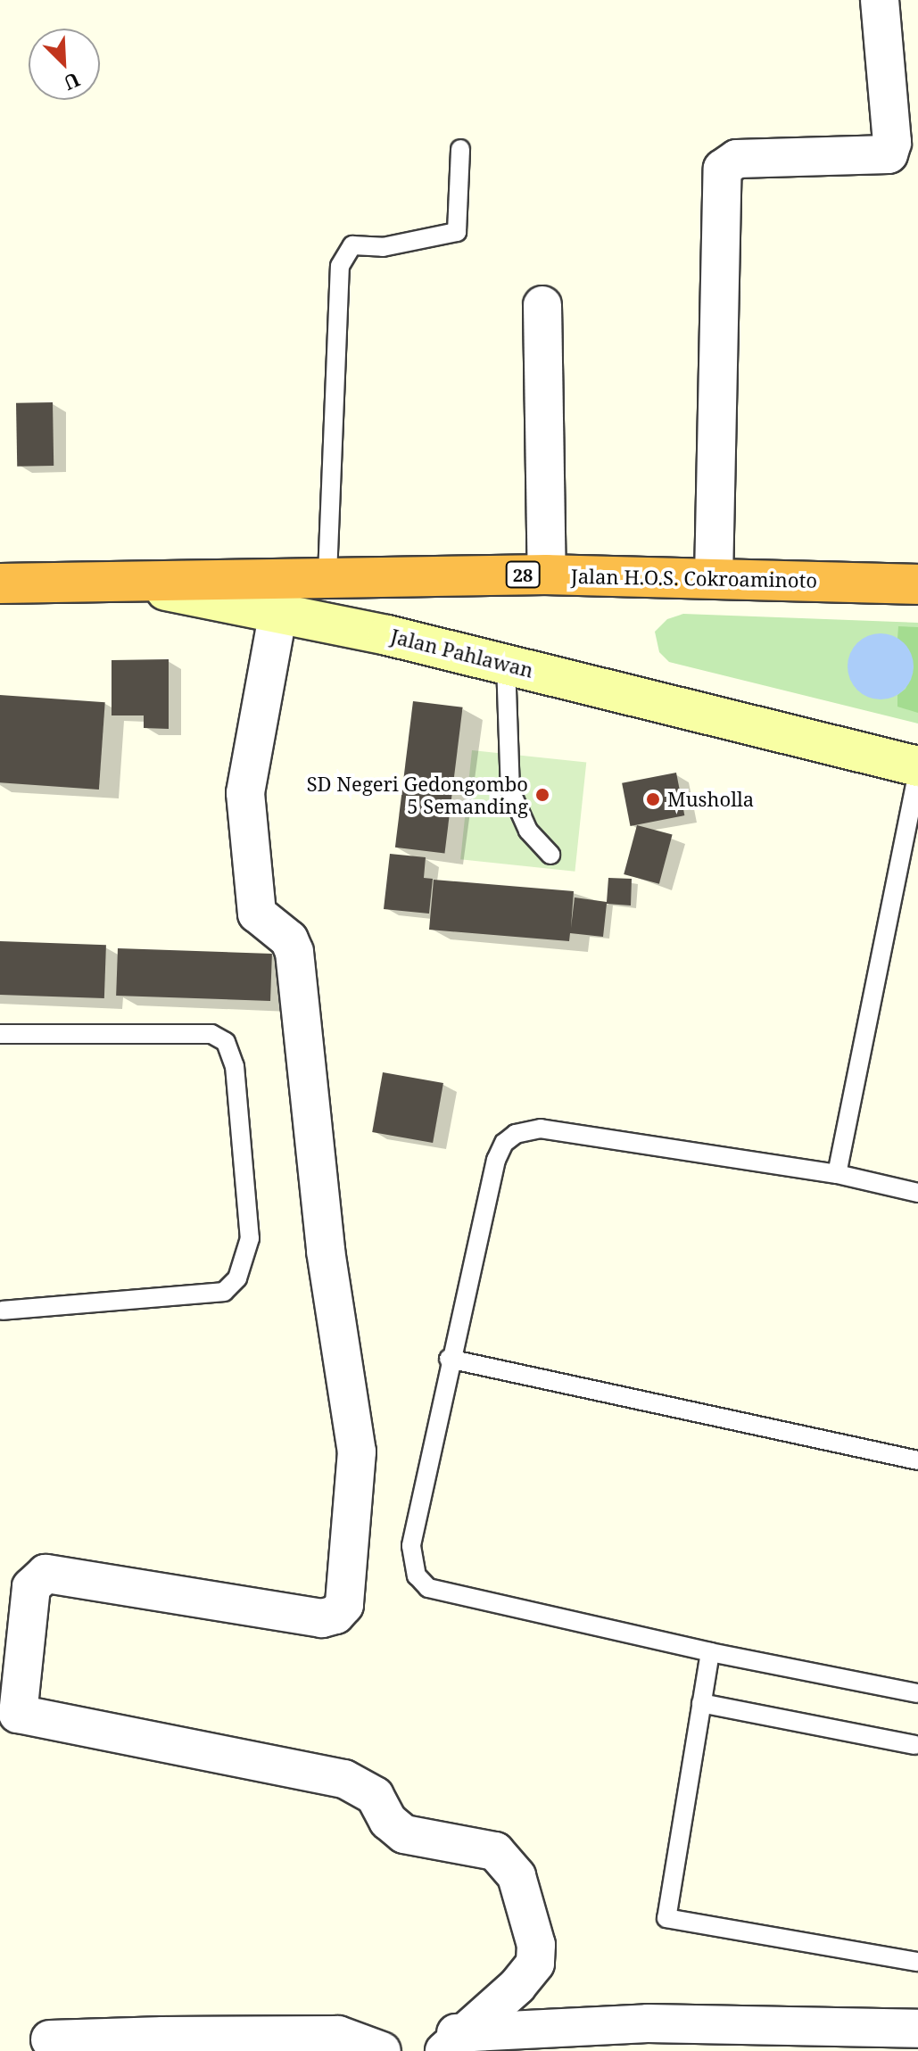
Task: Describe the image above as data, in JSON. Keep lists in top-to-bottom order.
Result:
{
  "streets": {
    "highway": ["28", "Jalan H.O.S. Cokroaminoto", "Jalan Pahlawan"]
  },
  "crossings": [
    ["Jalan H.O.S. Cokroaminoto", "Jalan Pahlawan"]
  ],
  "places": ["SD Negeri Gedongombo 5 Semanding", "Musholla"],
  "north": "bottom right"
}
